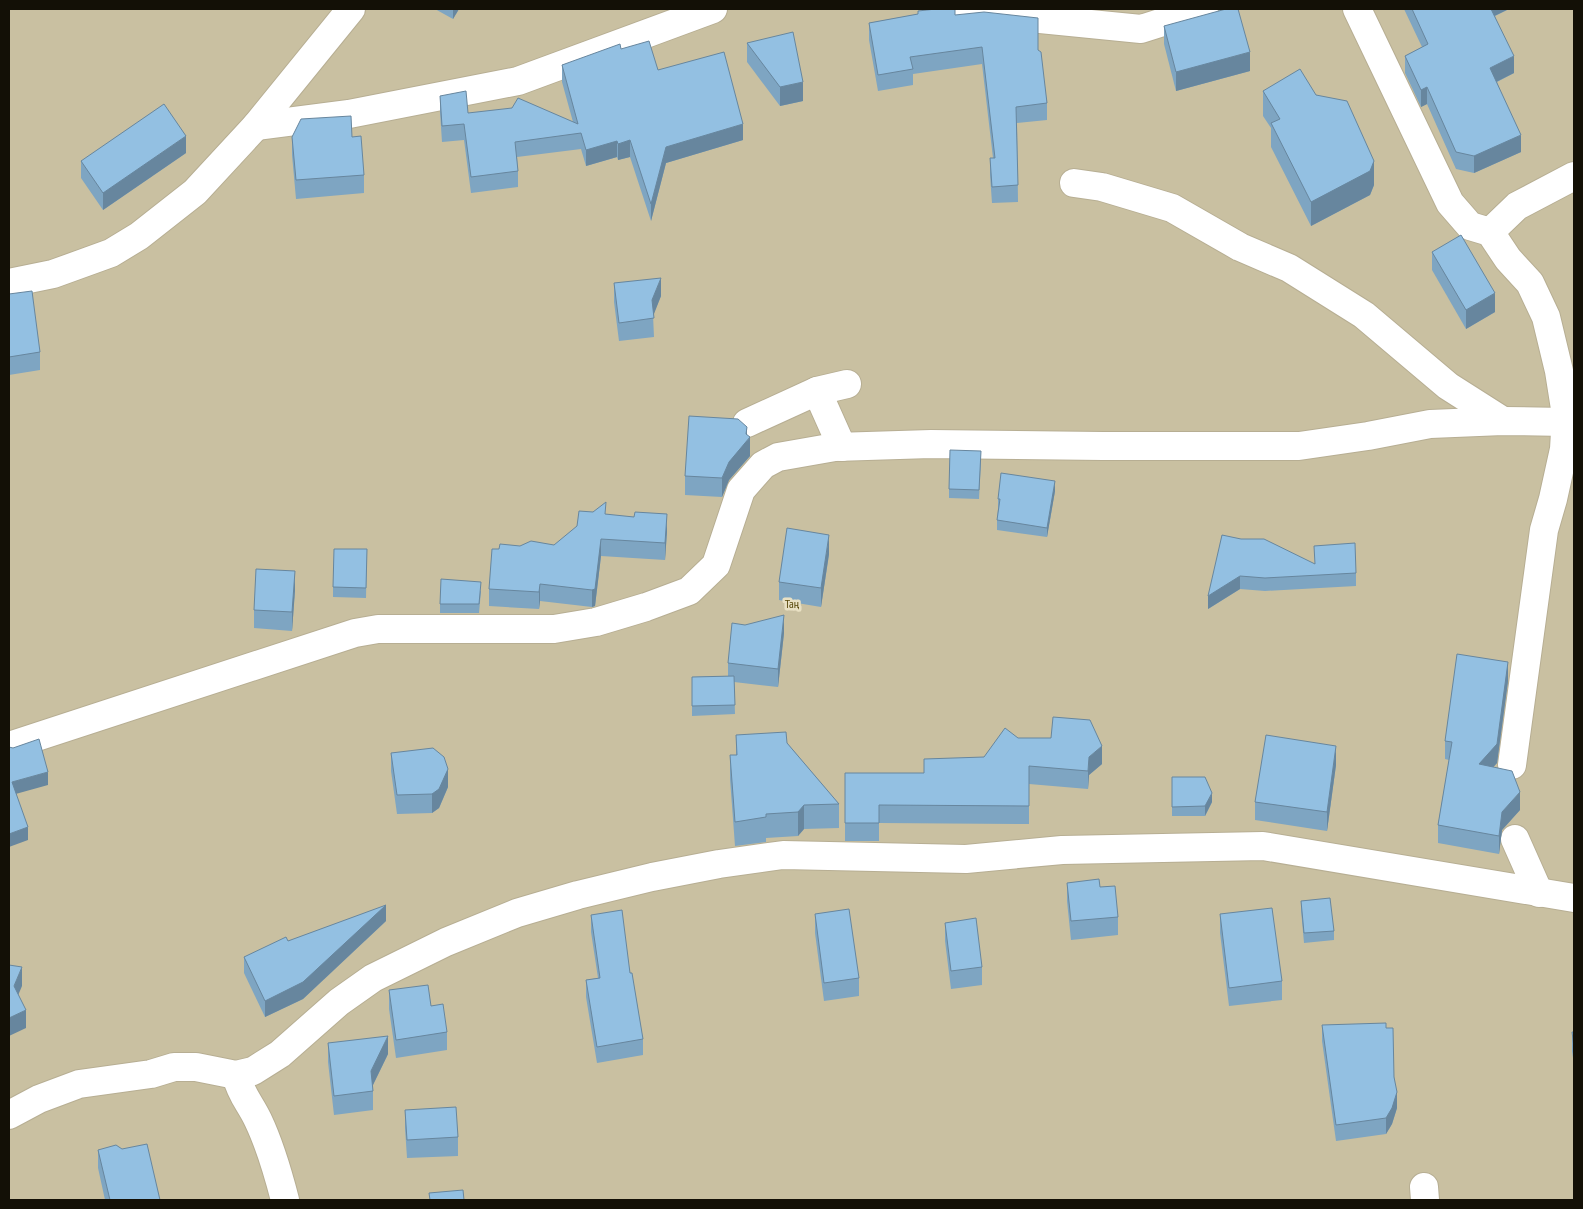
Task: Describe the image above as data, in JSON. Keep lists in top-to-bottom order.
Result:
{
  "parks": ["Таң"]
}
